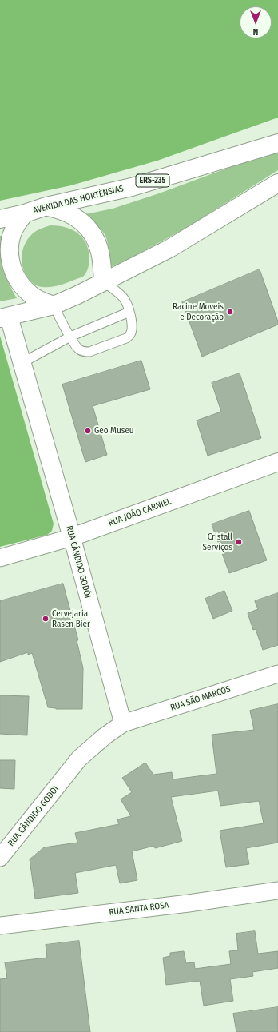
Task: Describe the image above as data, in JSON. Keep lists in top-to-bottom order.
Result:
{
  "streets": {
    "main road": [
      "ERS-235",
      "AVENIDA DAS HORTÊNSIAS",
      "RUA JOÃO CARNIEL",
      "RUA CÂNDIDO GODÓI"
    ],
    "street": ["RUA SÃO MARCOS", "RUA SANTA ROSA"]
  },
  "crossings": [
    ["ERS-235", "AVENIDA DAS HORTÊNSIAS"],
    ["RUA JOÃO CARNIEL", "RUA CÂNDIDO GODÓI"],
    ["RUA CÂNDIDO GODÓI", "RUA SÃO MARCOS"]
  ],
  "places": [
    "Racine Moveis e Decoração",
    "Geo Museu",
    "Cristall Serviços",
    "Cervejaria Rasen Bier"
  ],
  "north": "bottom"
}
